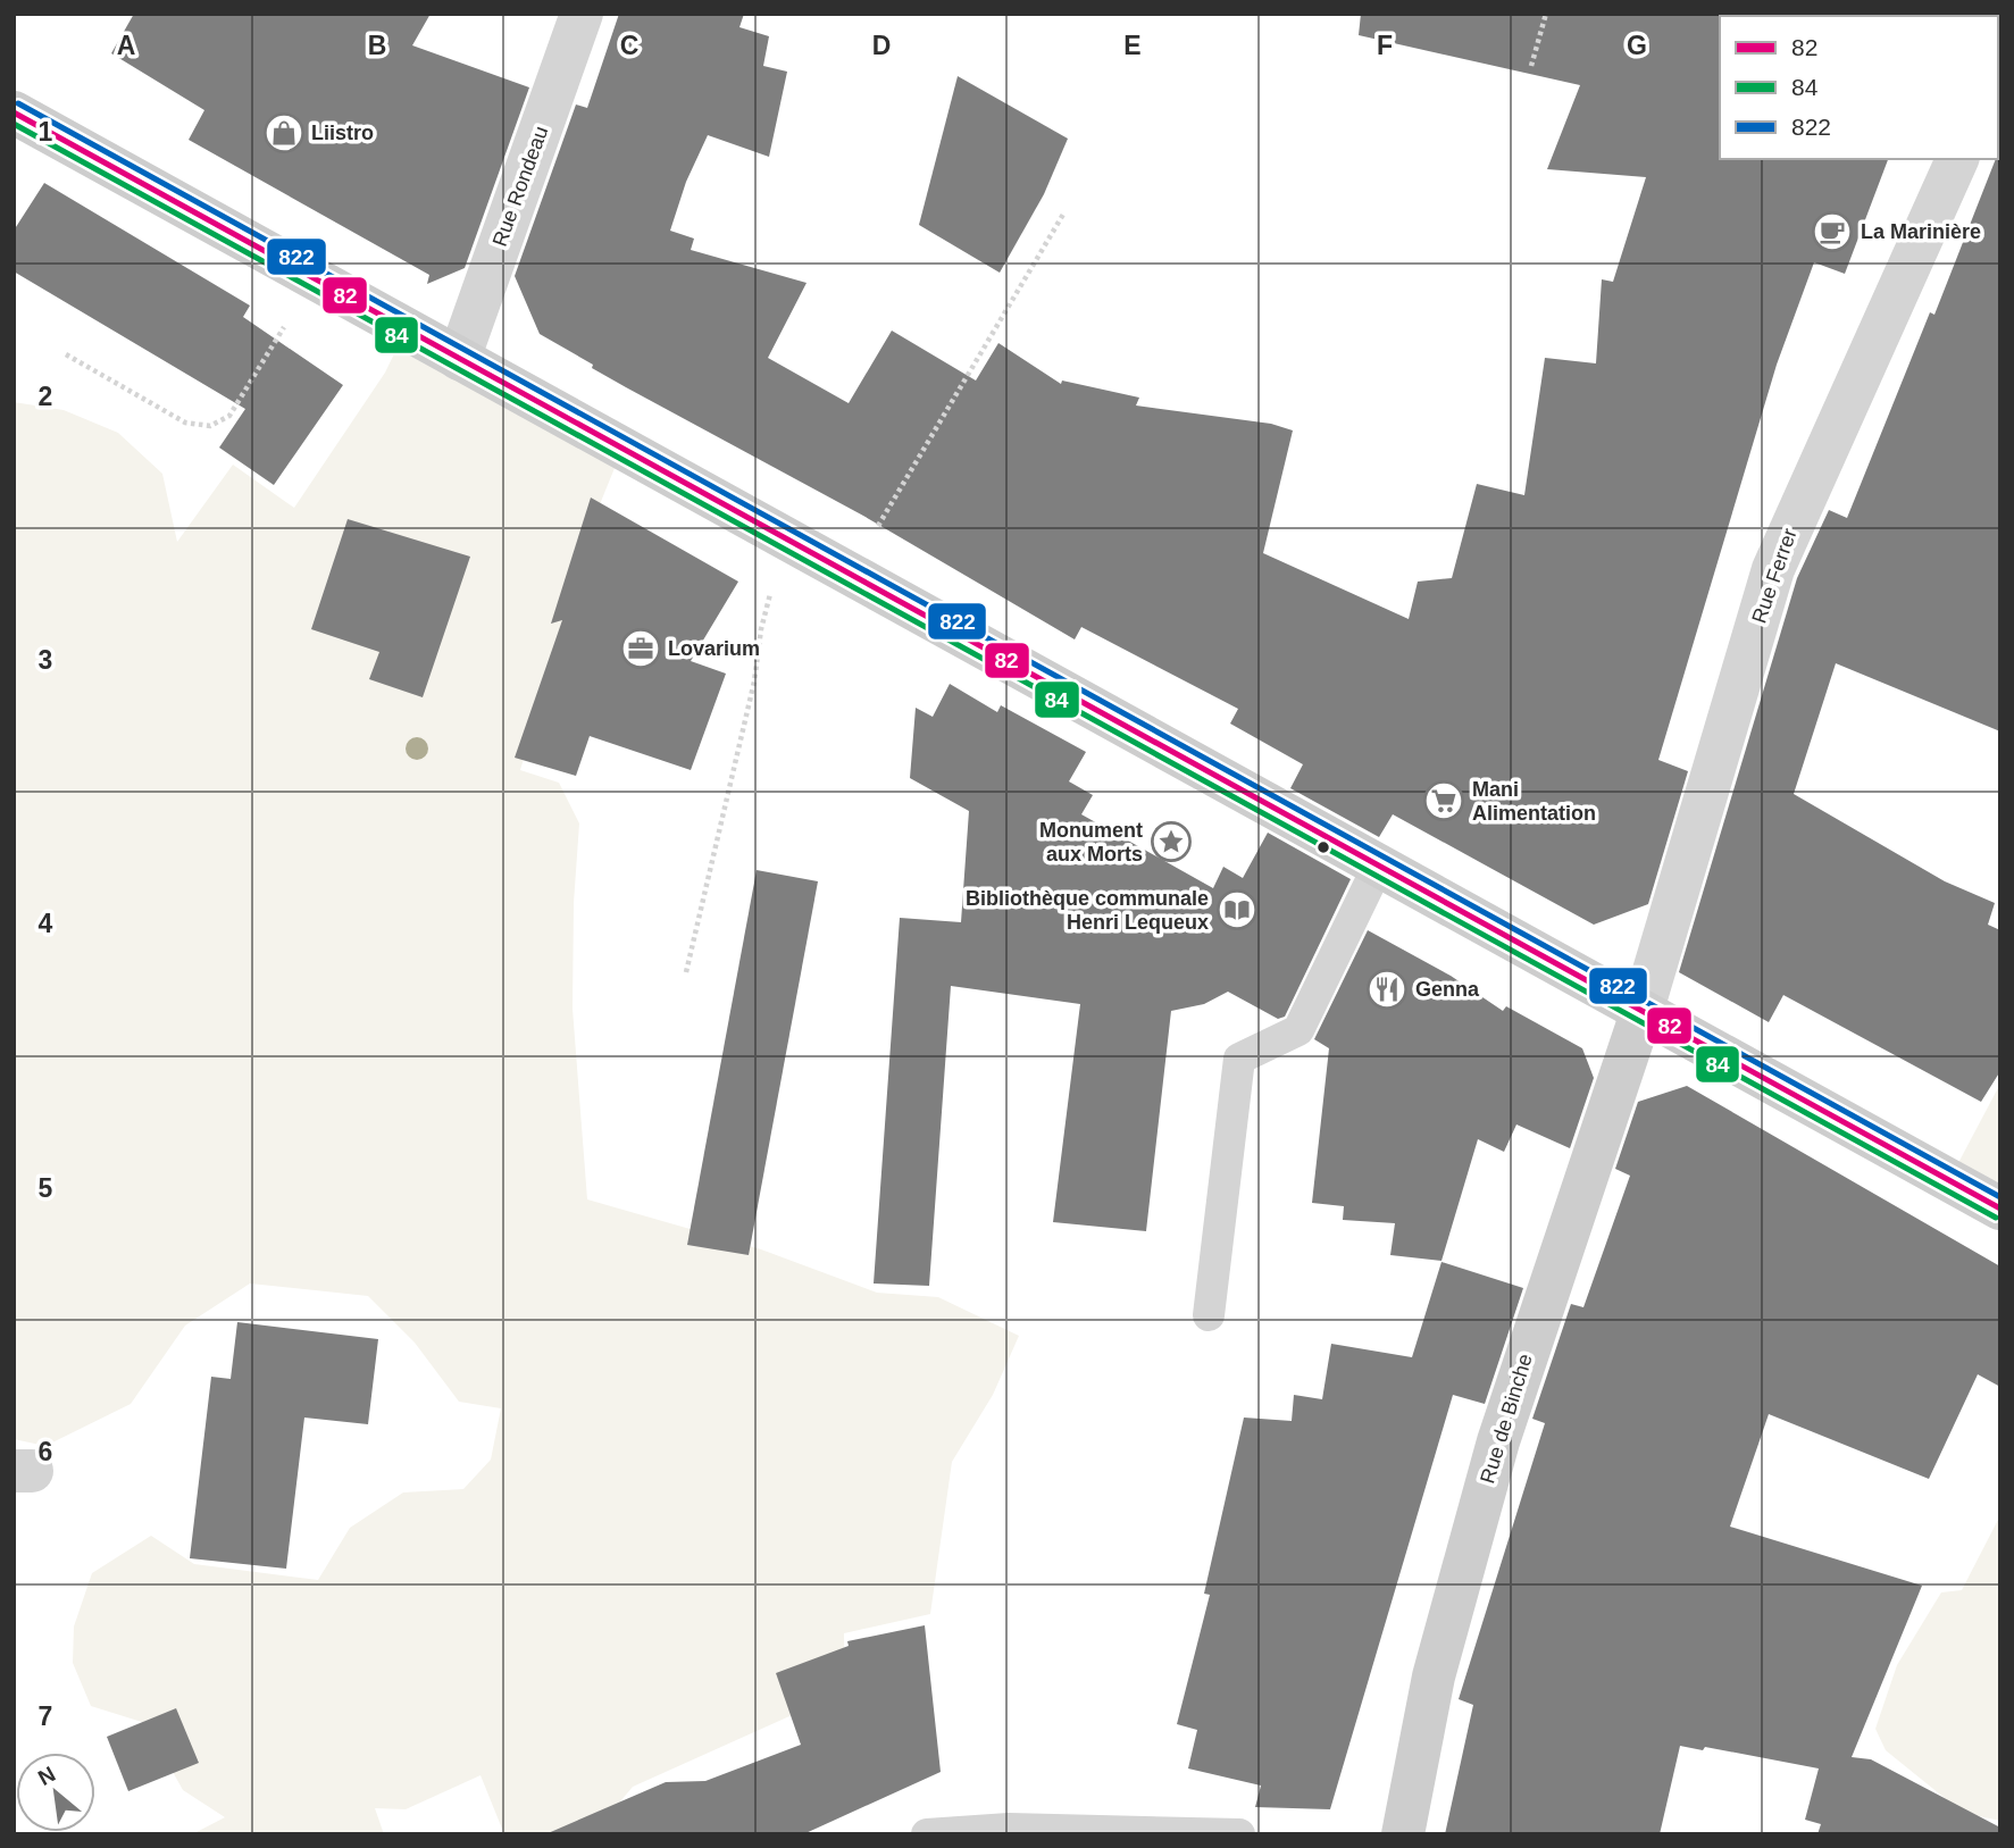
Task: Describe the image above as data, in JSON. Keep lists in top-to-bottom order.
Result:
{
  "streets": {
    "street": ["Rue Rondeau", "Rue Ferrer", "Rue de Binche"]
  },
  "crossings": [
    ["Rue Ferrer", "Rue de Binche"]
  ],
  "places": {
    "shop": ["Liistro"],
    "cafe": ["La Marinière"],
    "office": ["Lovarium"],
    "supermarket": ["Mani Alimentation"],
    "place": ["Monument aux Morts"],
    "library": ["Bibliothèque communale Henri Lequeux"],
    "restaurant": ["Genna"]
  },
  "lines": ["transit line 822", "transit line 82", "transit line 84"],
  "legend": ["82", "84", "822"],
  "north": "top left",
  "grid": {
    "columns": [
      "A",
      "B",
      "C",
      "D",
      "E",
      "F",
      "G"
    ],
    "rows": [
      "1",
      "2",
      "3",
      "4",
      "5",
      "6",
      "7"
    ]
  }
}
